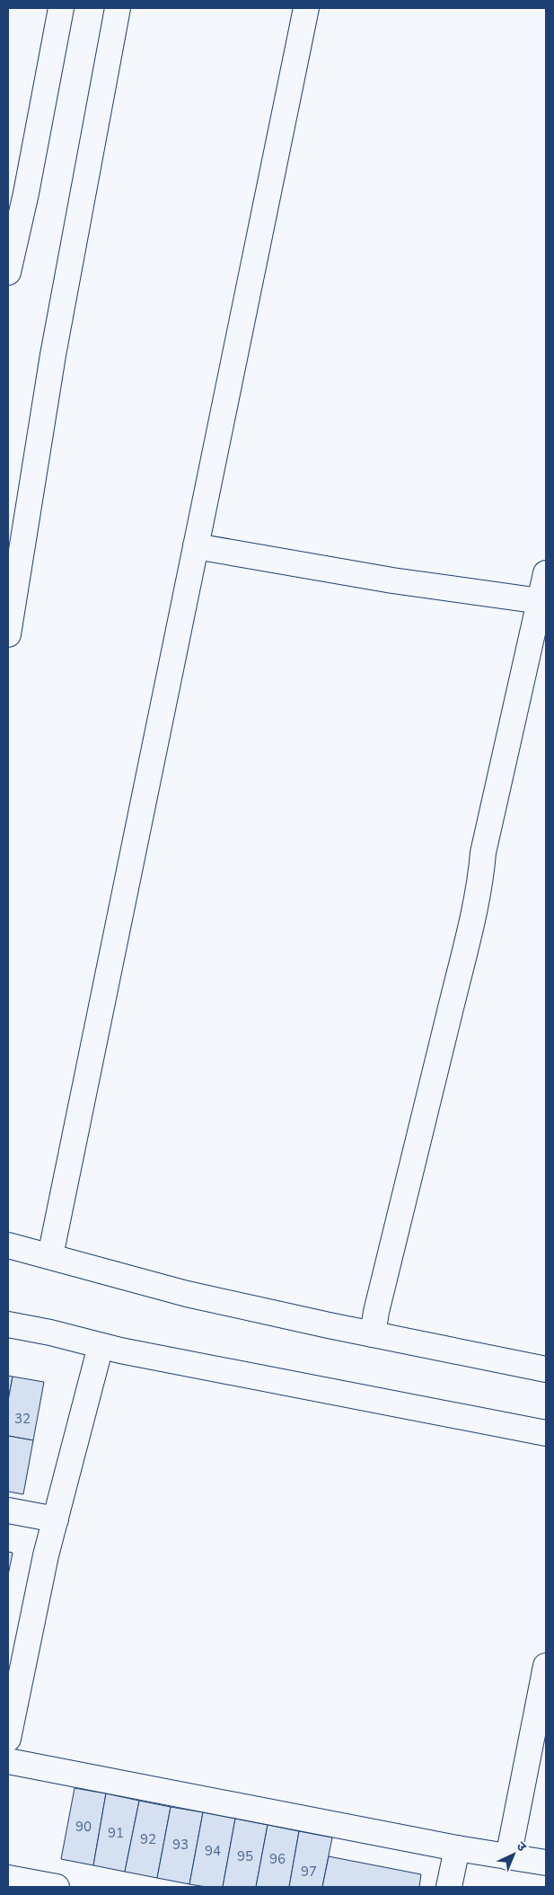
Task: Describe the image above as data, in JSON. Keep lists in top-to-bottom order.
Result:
{
  "house_numbers": [
    "32",
    "90",
    "91",
    "92",
    "93",
    "94",
    "95",
    "96",
    "97"
  ],
  "north": "top right"
}
